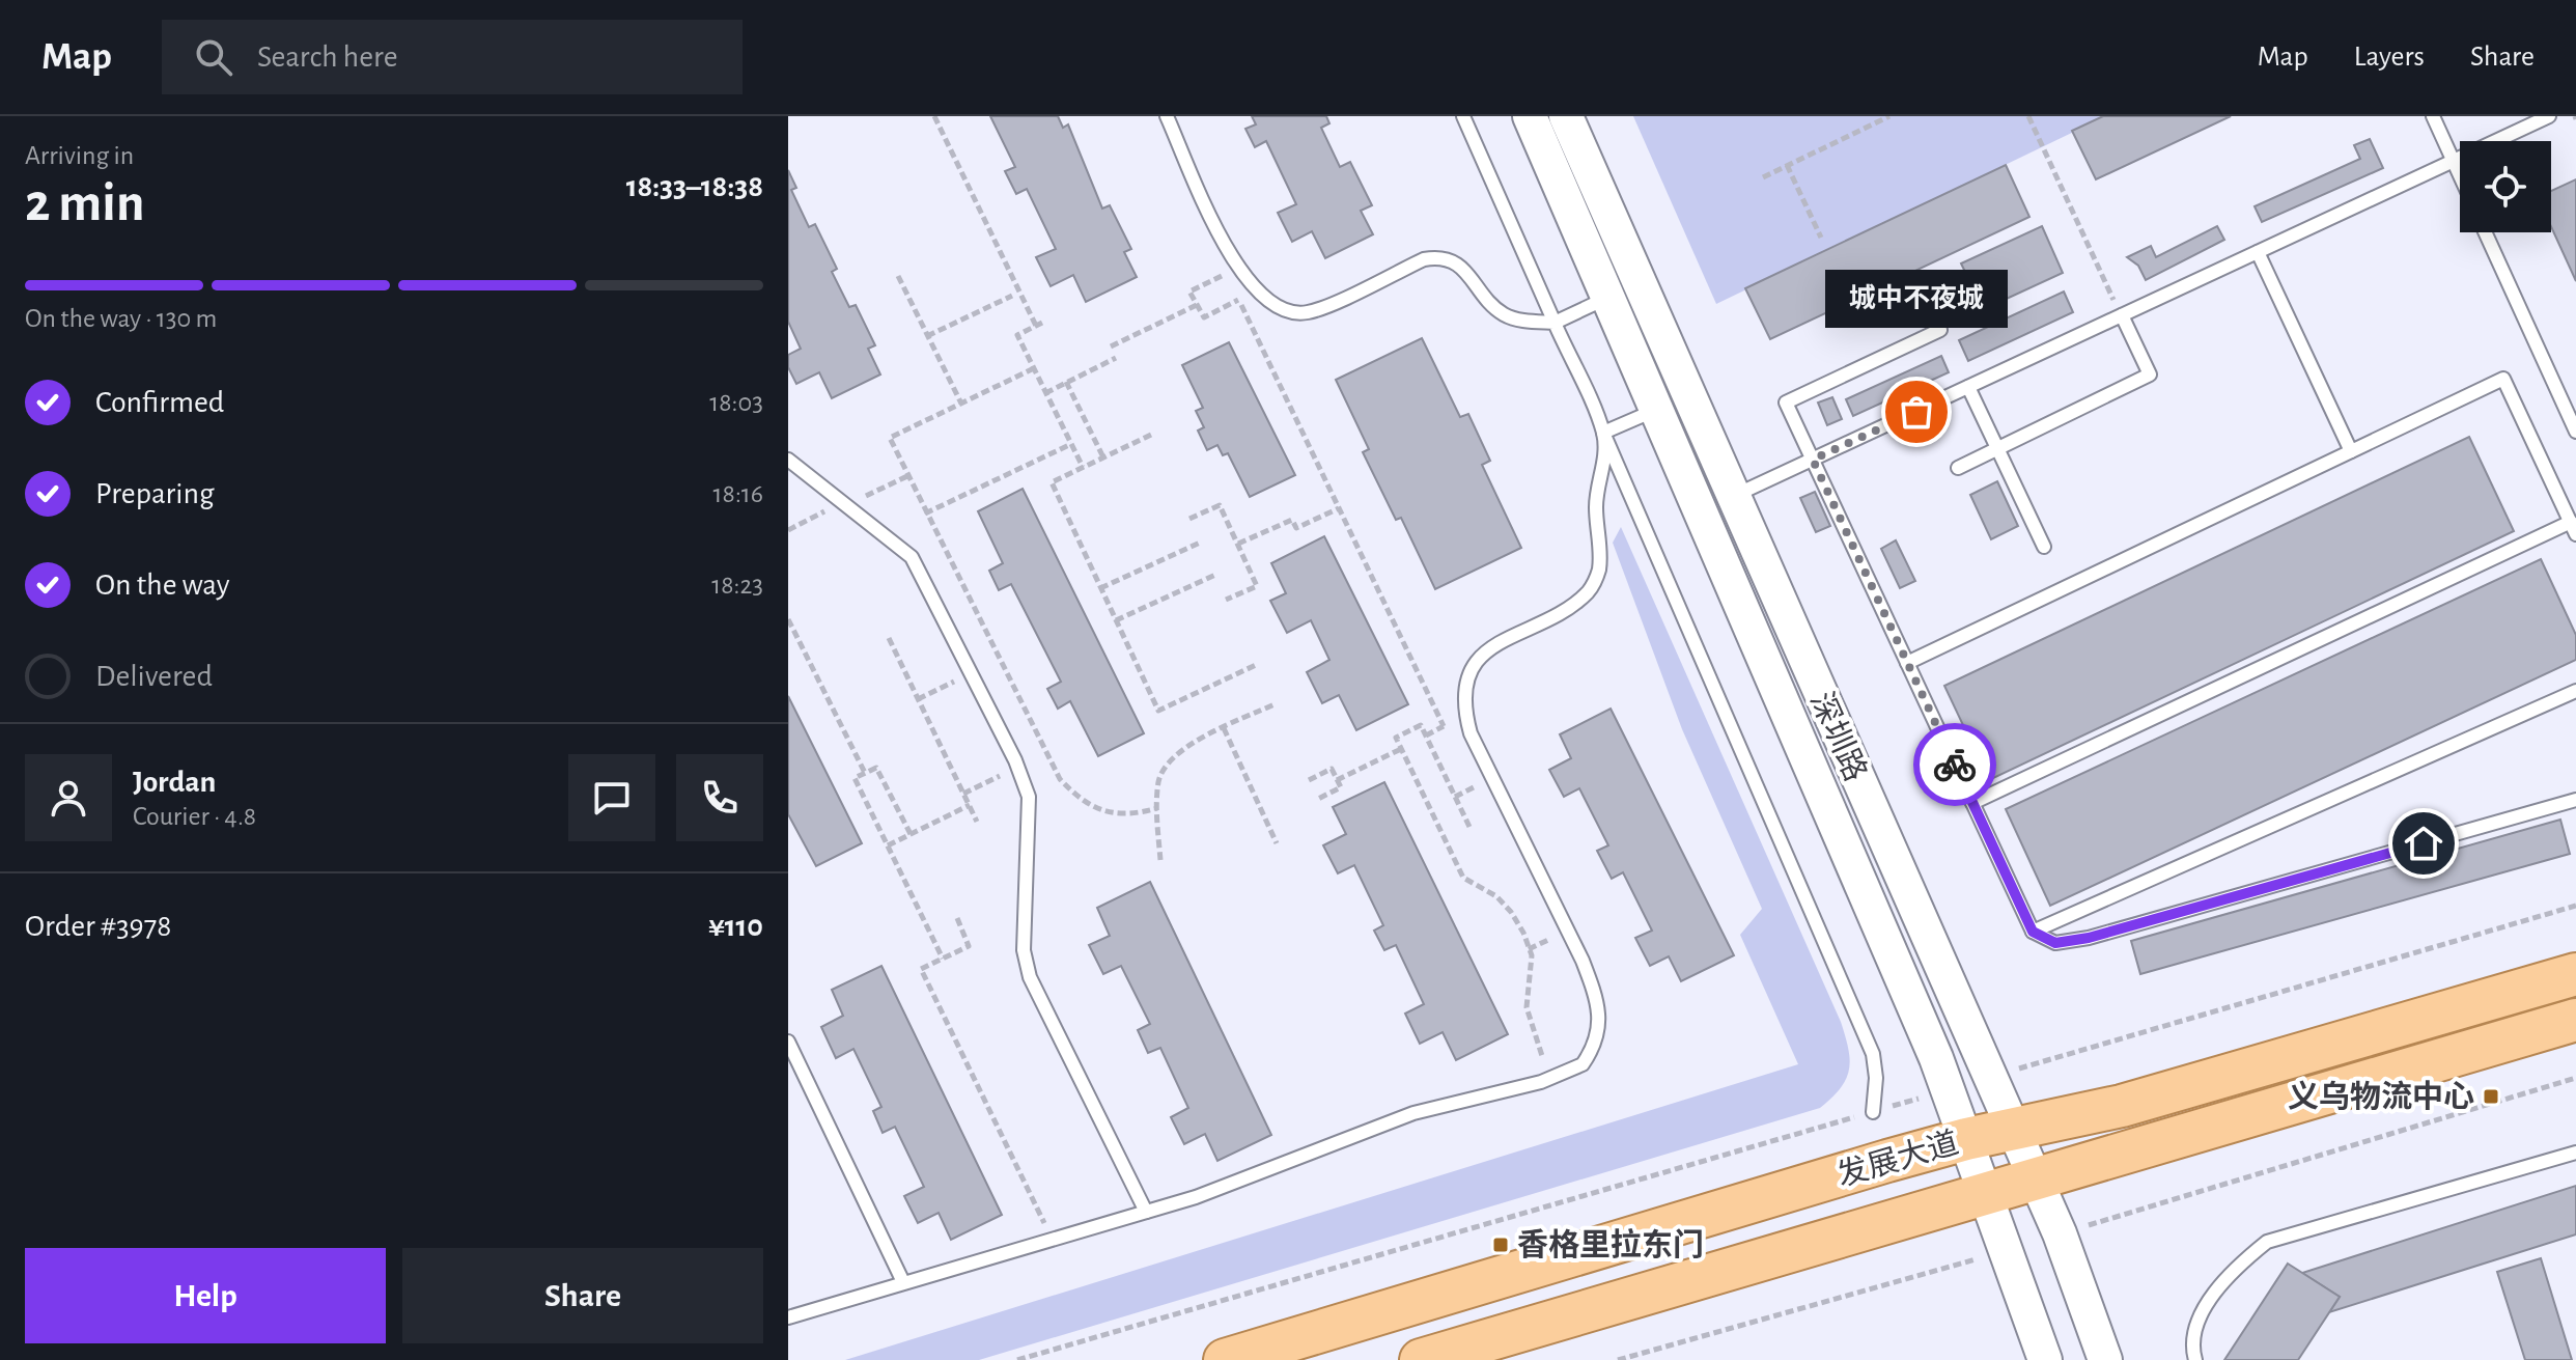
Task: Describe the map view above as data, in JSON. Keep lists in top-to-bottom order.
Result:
{
  "streets": {
    "main road": ["发展大道"],
    "street": ["深圳路"]
  },
  "crossings": [
    ["深圳路", "发展大道"]
  ],
  "places": {
    "other": ["城中不夜城"],
    "transit": ["义乌物流中心", "香格里拉东门"]
  },
  "page": {
    "header": "Map",
    "search": "Search here",
    "nav": ["Map", "Layers", "Share"],
    "heading": ["2 min", "Arriving in", "18:33–18:38"],
    "panel": [
      "Jordan",
      "Courier · 4.8",
      "Order #3978",
      "¥110"
    ],
    "bar": "On the way · 130 m",
    "bubble": "城中不夜城",
    "list": [
      ["Confirmed", "18:03"],
      ["Preparing", "18:16"],
      ["On the way", "18:23"],
      "Delivered"
    ],
    "buttons": ["Help", "Share"]
  }
}
